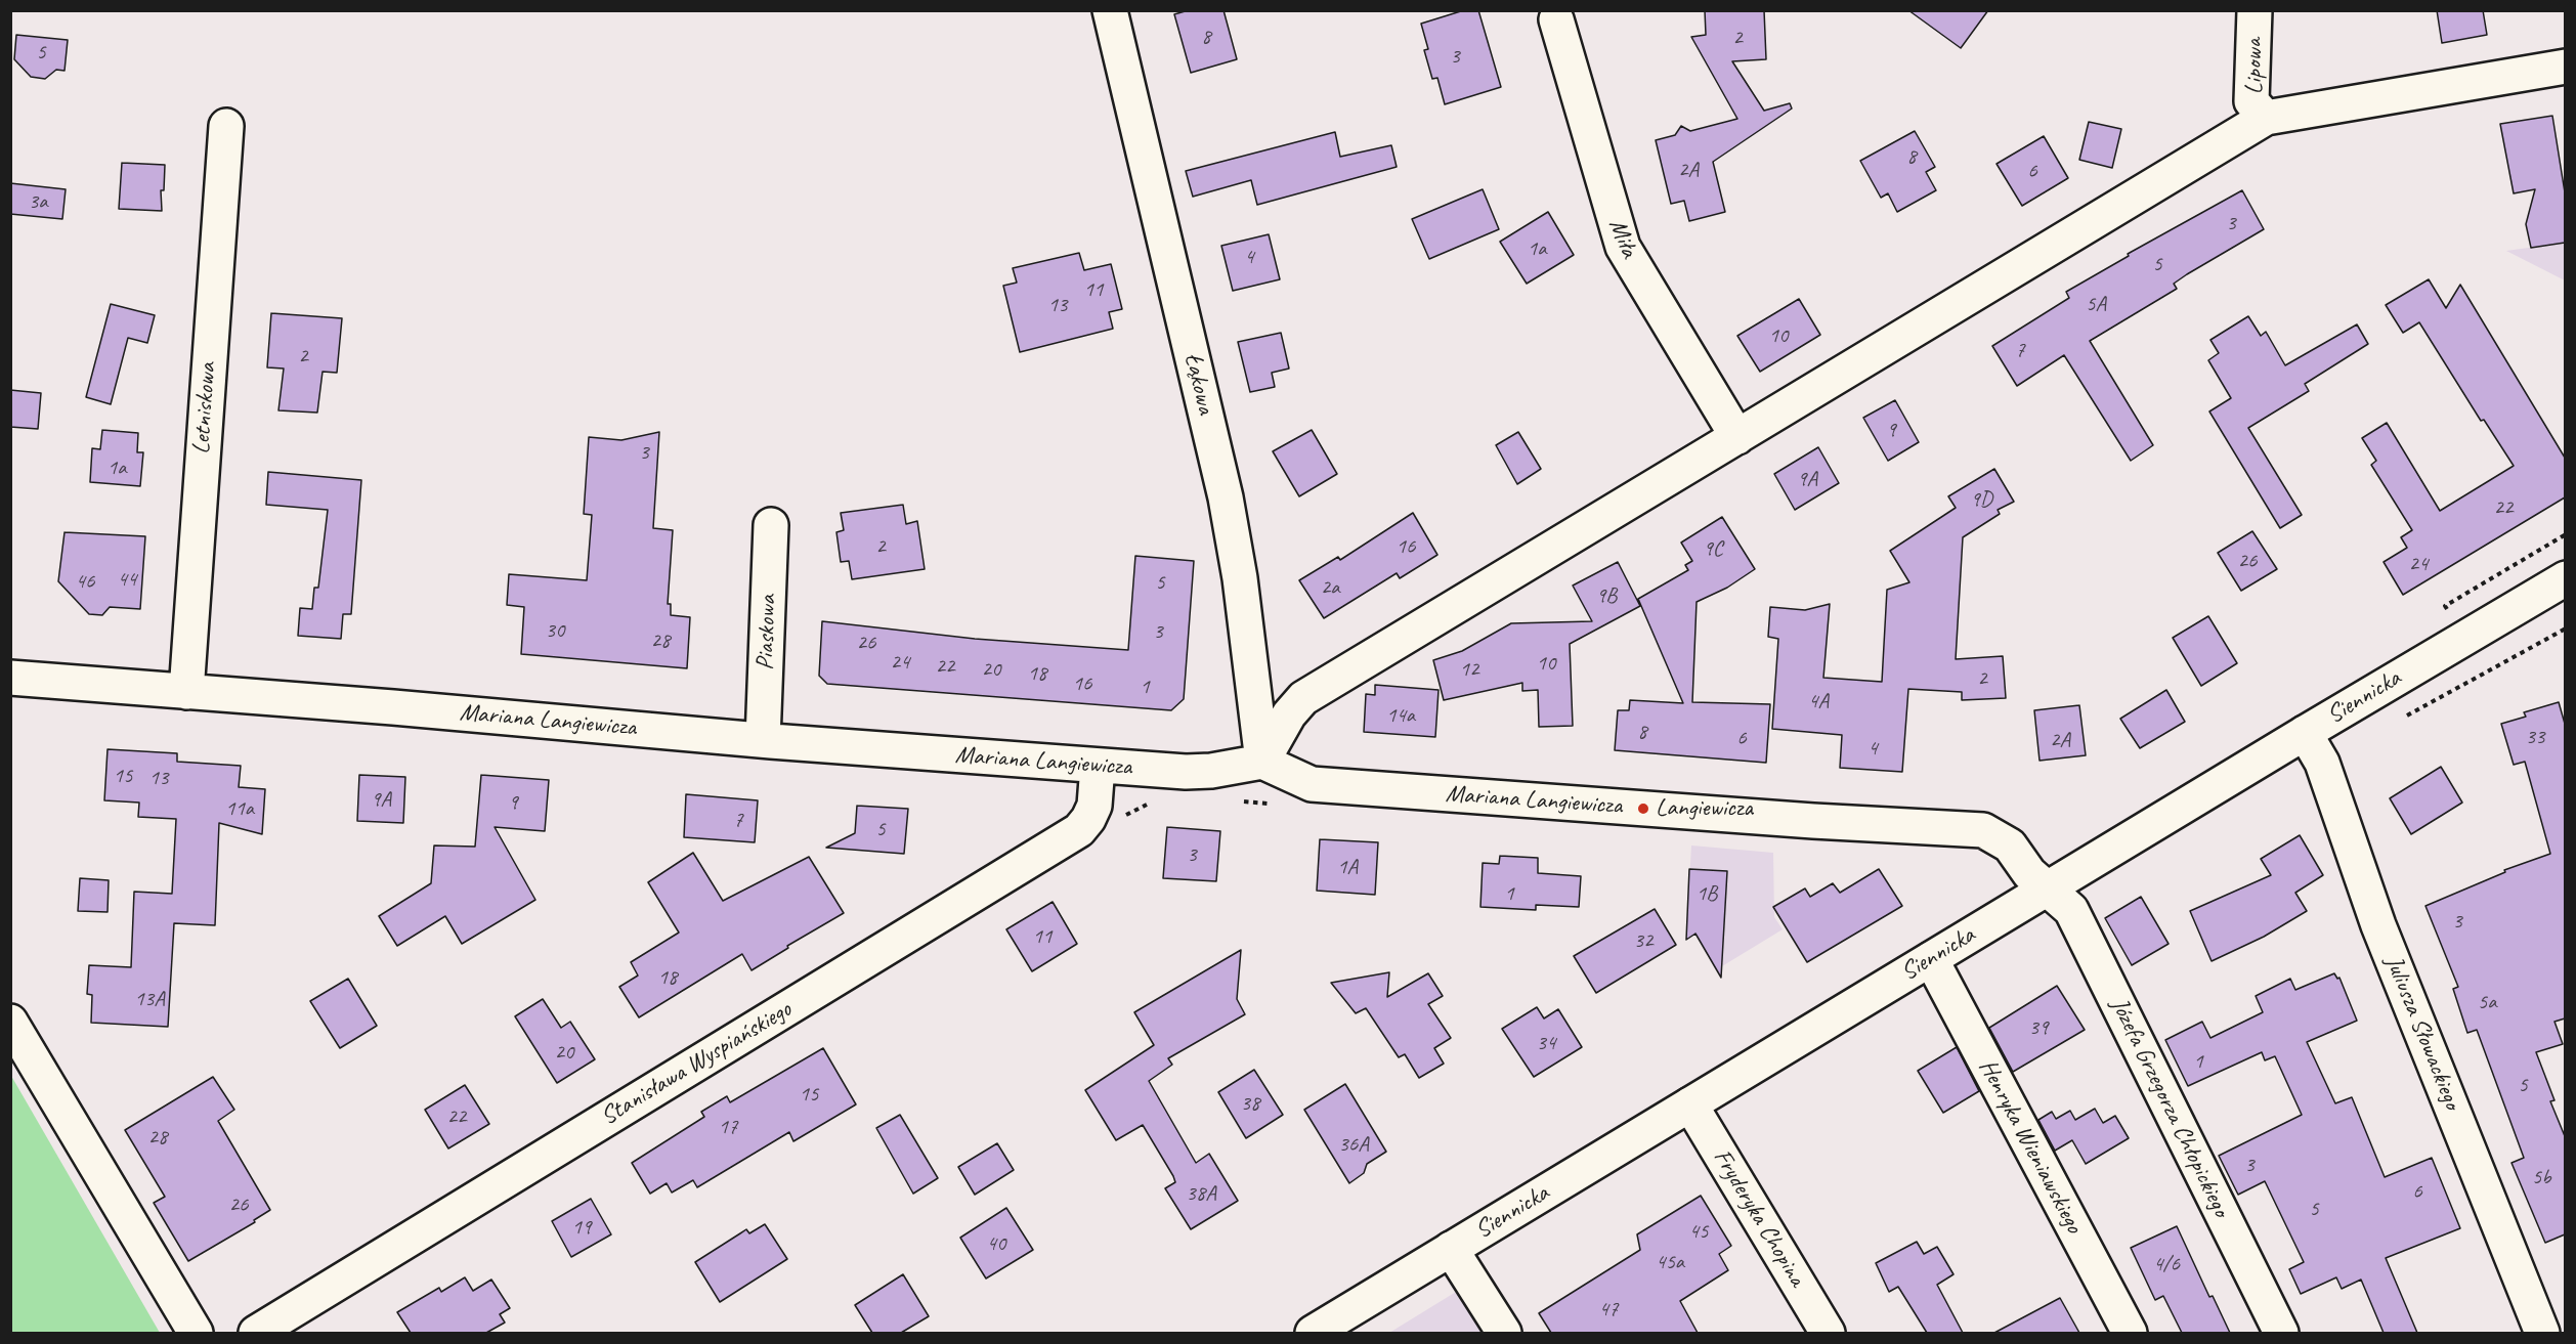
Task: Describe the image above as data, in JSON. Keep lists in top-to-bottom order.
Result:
{
  "streets": {
    "street": [
      "Lipowa",
      "Miła",
      "Łąkowa",
      "Letniskowa",
      "Piaskowa",
      "Siennicka",
      "Mariana Langiewicza",
      "Juliusza Słowackiego",
      "Stanisława Wyspiańskiego",
      "Józefa Grzegorza Chłopickiego",
      "Henryka Wieniawskiego",
      "Fryderyka Chopina"
    ]
  },
  "crossings": [
    ["Łąkowa", "Mariana Langiewicza"],
    ["Letniskowa", "Mariana Langiewicza"],
    ["Piaskowa", "Mariana Langiewicza"],
    ["Siennicka", "Mariana Langiewicza"],
    ["Siennicka", "Juliusza Słowackiego"],
    ["Siennicka", "Józefa Grzegorza Chłopickiego"],
    ["Siennicka", "Henryka Wieniawskiego"],
    ["Siennicka", "Fryderyka Chopina"],
    ["Mariana Langiewicza", "Stanisława Wyspiańskiego"],
    ["Mariana Langiewicza", "Józefa Grzegorza Chłopickiego"]
  ],
  "places": ["Langiewicza"],
  "house_numbers": [
    "8",
    "2",
    "5",
    "3",
    "8",
    "2A",
    "6",
    "3a",
    "3",
    "1a",
    "4",
    "5",
    "11",
    "5A",
    "13",
    "10",
    "7",
    "2",
    "9",
    "3",
    "1a",
    "9A",
    "9D",
    "22",
    "2",
    "16",
    "9C",
    "26",
    "24",
    "44",
    "46",
    "5",
    "2a",
    "9B",
    "30",
    "3",
    "28",
    "26",
    "24",
    "10",
    "22",
    "20",
    "12",
    "18",
    "2",
    "16",
    "1",
    "4A",
    "14a",
    "8",
    "33",
    "6",
    "2A",
    "4",
    "15",
    "13",
    "9A",
    "9",
    "11a",
    "7",
    "5",
    "3",
    "1A",
    "1",
    "1B",
    "3",
    "11",
    "32",
    "18",
    "13A",
    "5a",
    "39",
    "34",
    "20",
    "1",
    "5",
    "15",
    "38",
    "22",
    "17",
    "28",
    "36A",
    "3",
    "5b",
    "6",
    "38A",
    "26",
    "5",
    "19",
    "45",
    "40",
    "45a",
    "4/6",
    "47"
  ]
}
